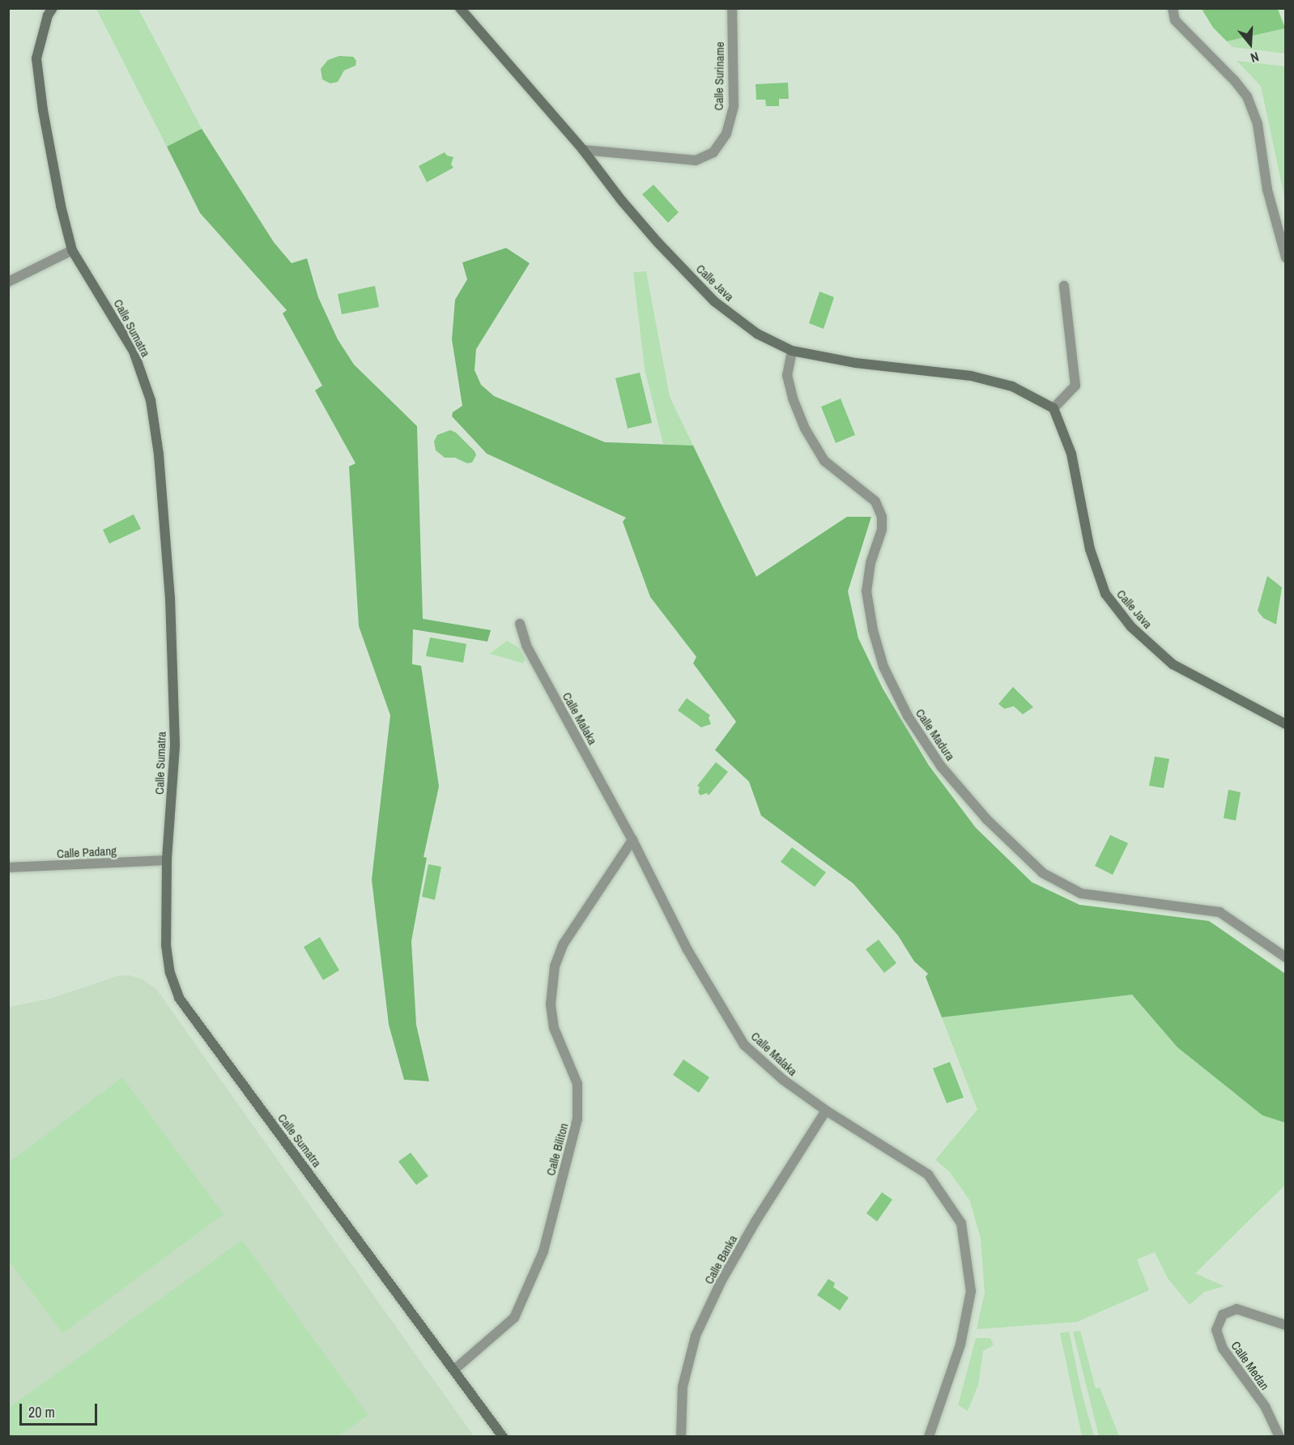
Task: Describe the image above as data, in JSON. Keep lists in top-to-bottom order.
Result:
{
  "streets": {
    "street": [
      "Calle Suriname",
      "Calle Java",
      "Calle Sumatra",
      "Calle Malaka",
      "Calle Madura",
      "Calle Padang",
      "Calle Biliton",
      "Calle Banka",
      "Calle Medan"
    ]
  },
  "crossings": [
    ["Calle Suriname", "Calle Java"],
    ["Calle Java", "Calle Madura"],
    ["Calle Sumatra", "Calle Padang"],
    ["Calle Sumatra", "Calle Biliton"],
    ["Calle Malaka", "Calle Biliton"],
    ["Calle Malaka", "Calle Banka"]
  ],
  "scale_bar": "20 m",
  "north": "bottom"
}
